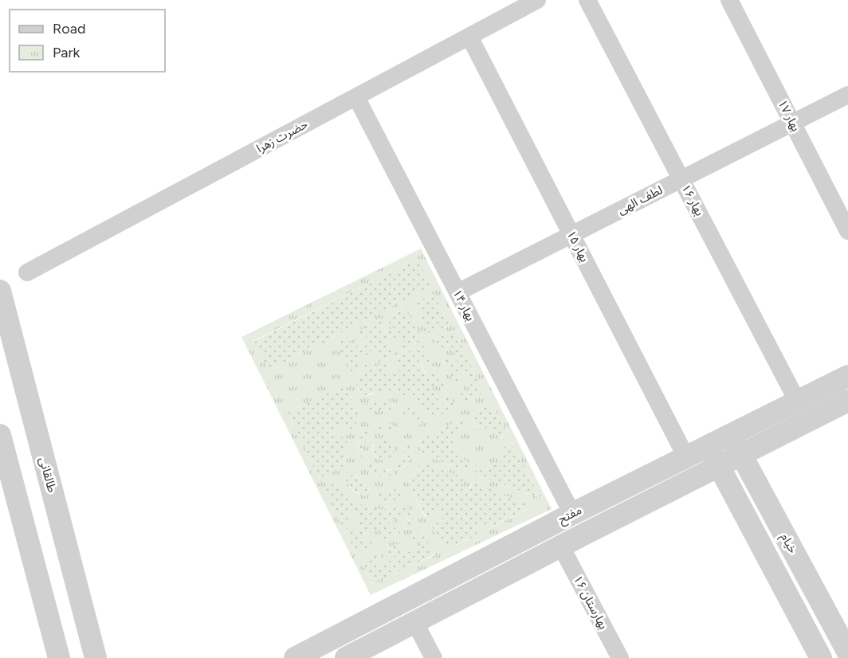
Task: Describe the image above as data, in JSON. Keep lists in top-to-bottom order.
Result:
{
  "streets": {
    "street": [
      "بهار ۱۷",
      "حضرت زهرا",
      "لطف الهی",
      "بهار ۱۶",
      "بهار ۱۵",
      "بهار ۱۴",
      "طالقانی",
      "مفتح",
      "خیام",
      "بهارستان ۱۶"
    ]
  },
  "crossings": [
    ["بهار ۱۷", "لطف الهی"],
    ["حضرت زهرا", "بهار ۱۵"],
    ["حضرت زهرا", "بهار ۱۴"],
    ["لطف الهی", "بهار ۱۶"],
    ["لطف الهی", "بهار ۱۵"],
    ["لطف الهی", "بهار ۱۴"],
    ["بهار ۱۶", "مفتح"],
    ["بهار ۱۵", "مفتح"],
    ["بهار ۱۴", "مفتح"],
    ["مفتح", "خیام"],
    ["مفتح", "بهارستان ۱۶"]
  ],
  "legend": ["Road", "Park"]
}
